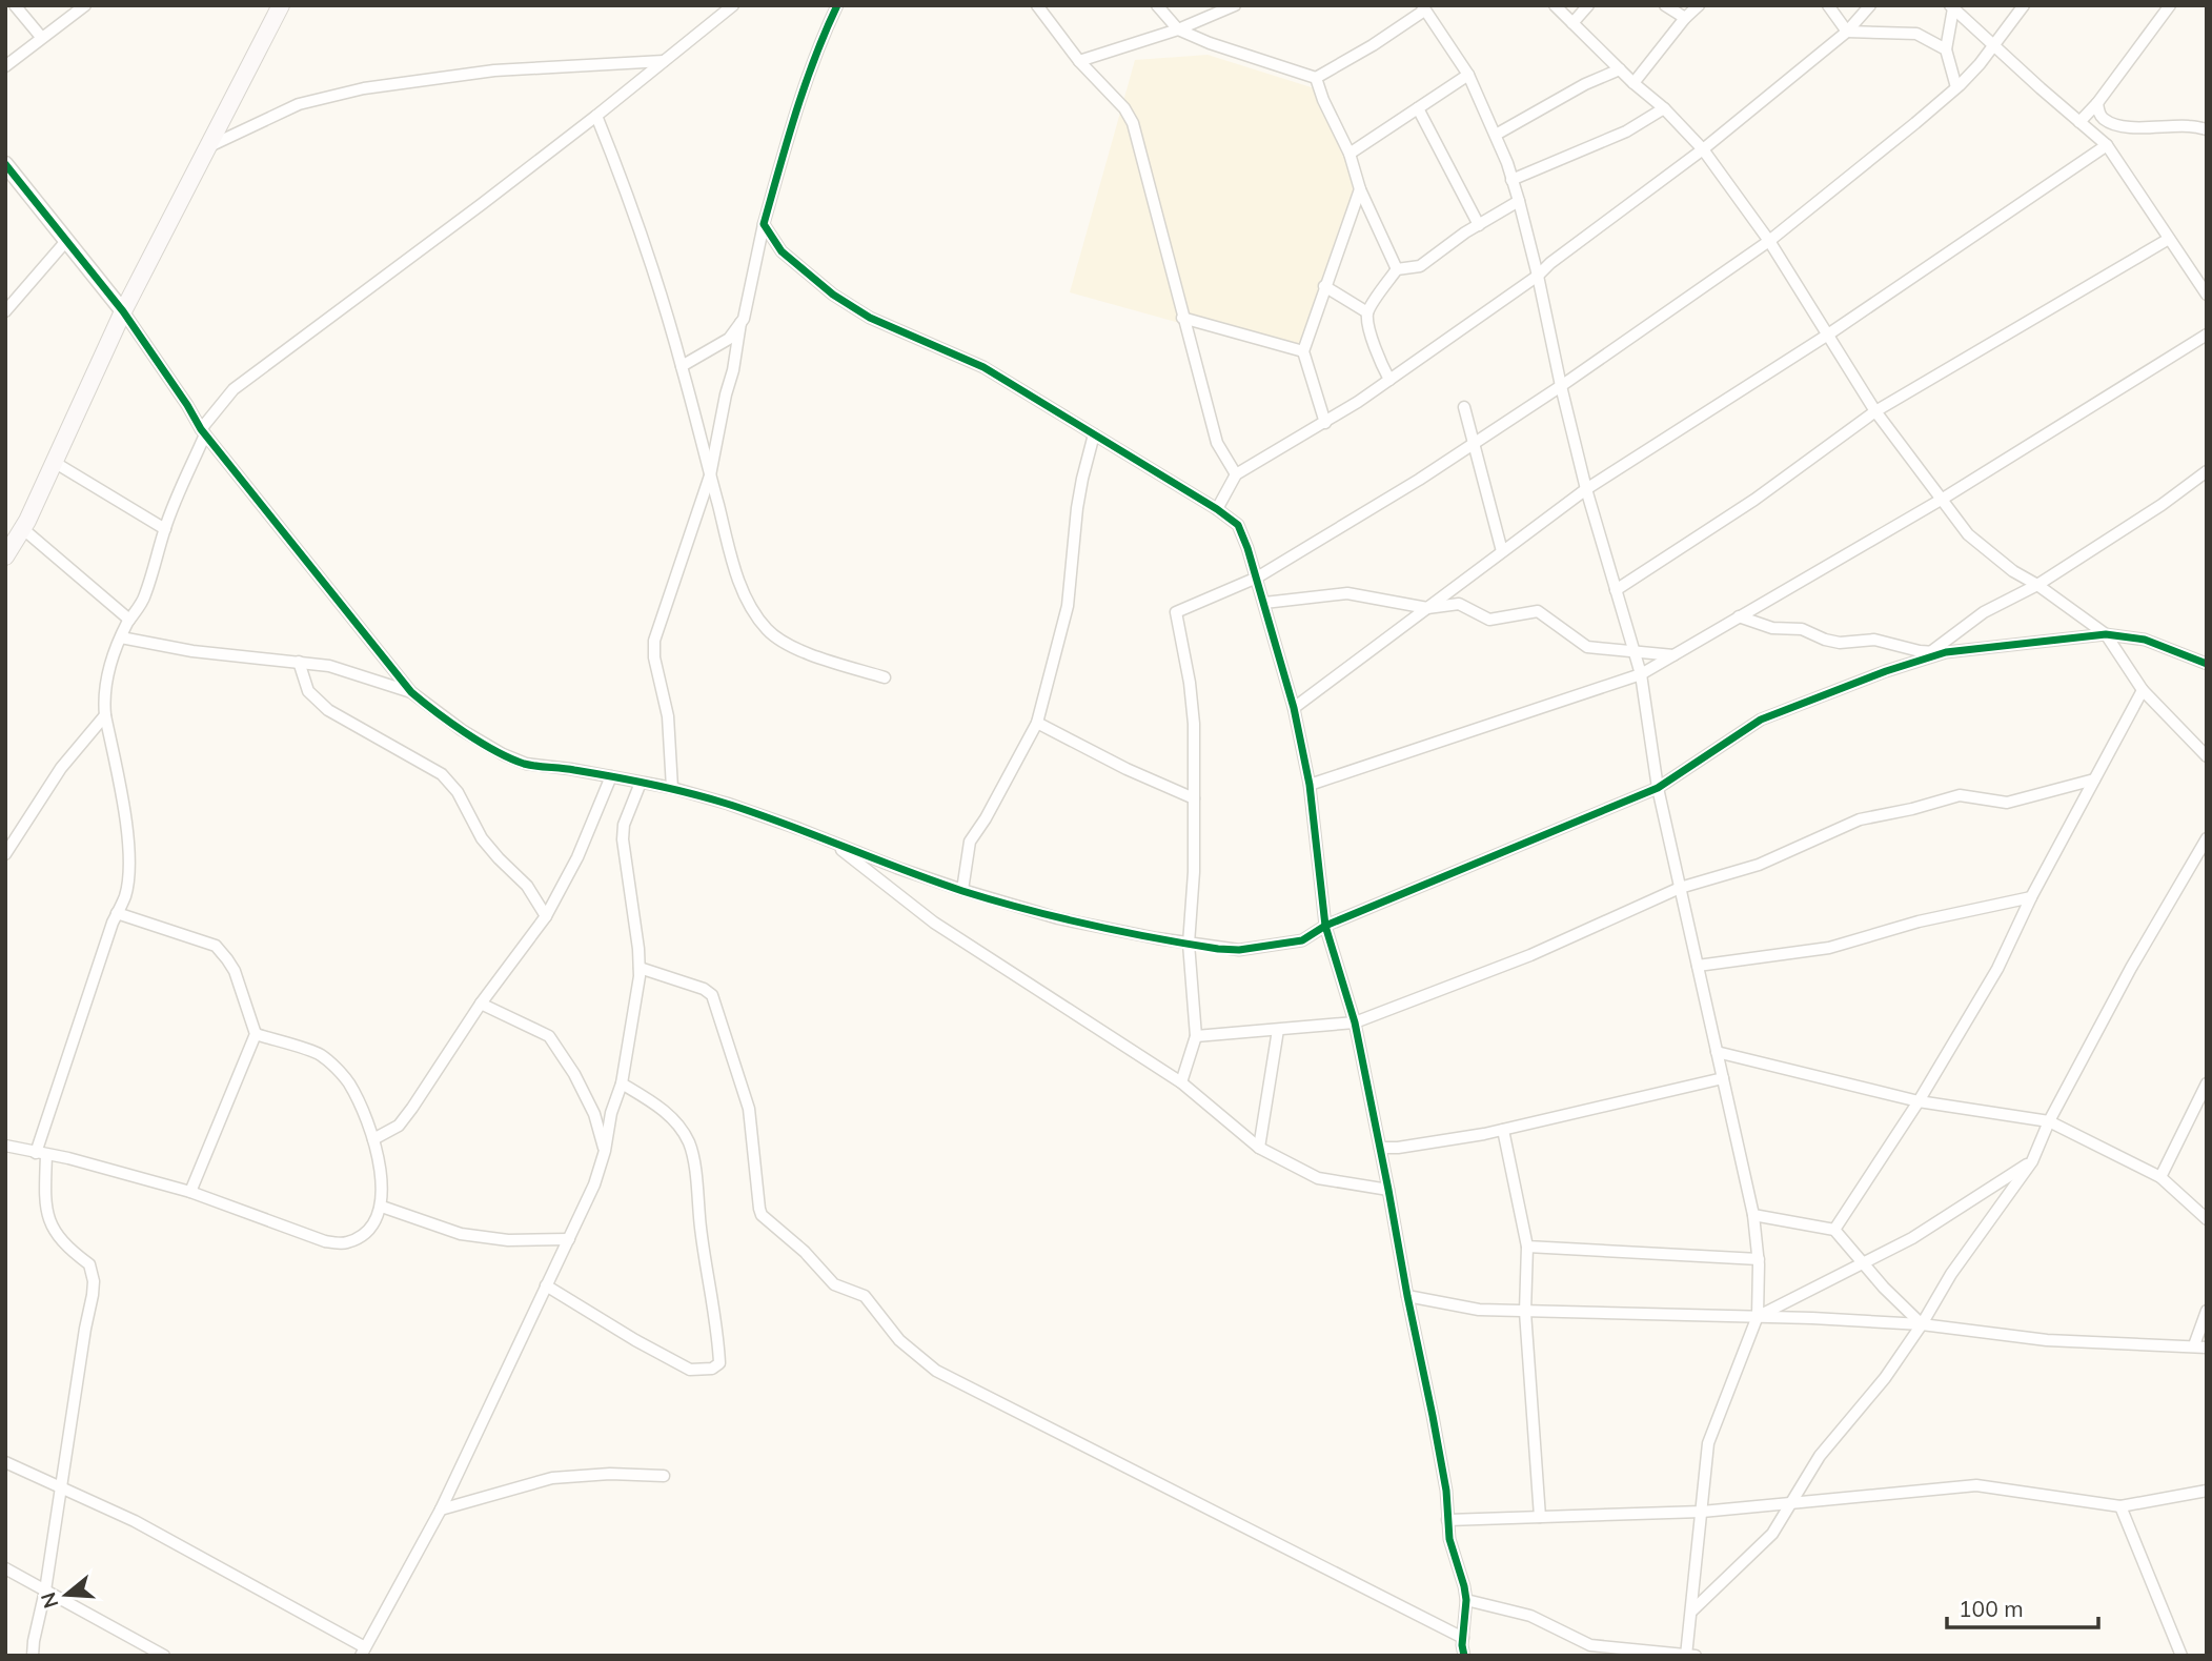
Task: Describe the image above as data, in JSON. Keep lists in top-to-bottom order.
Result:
{
  "scale_bar": "100 m",
  "north": "left"
}
